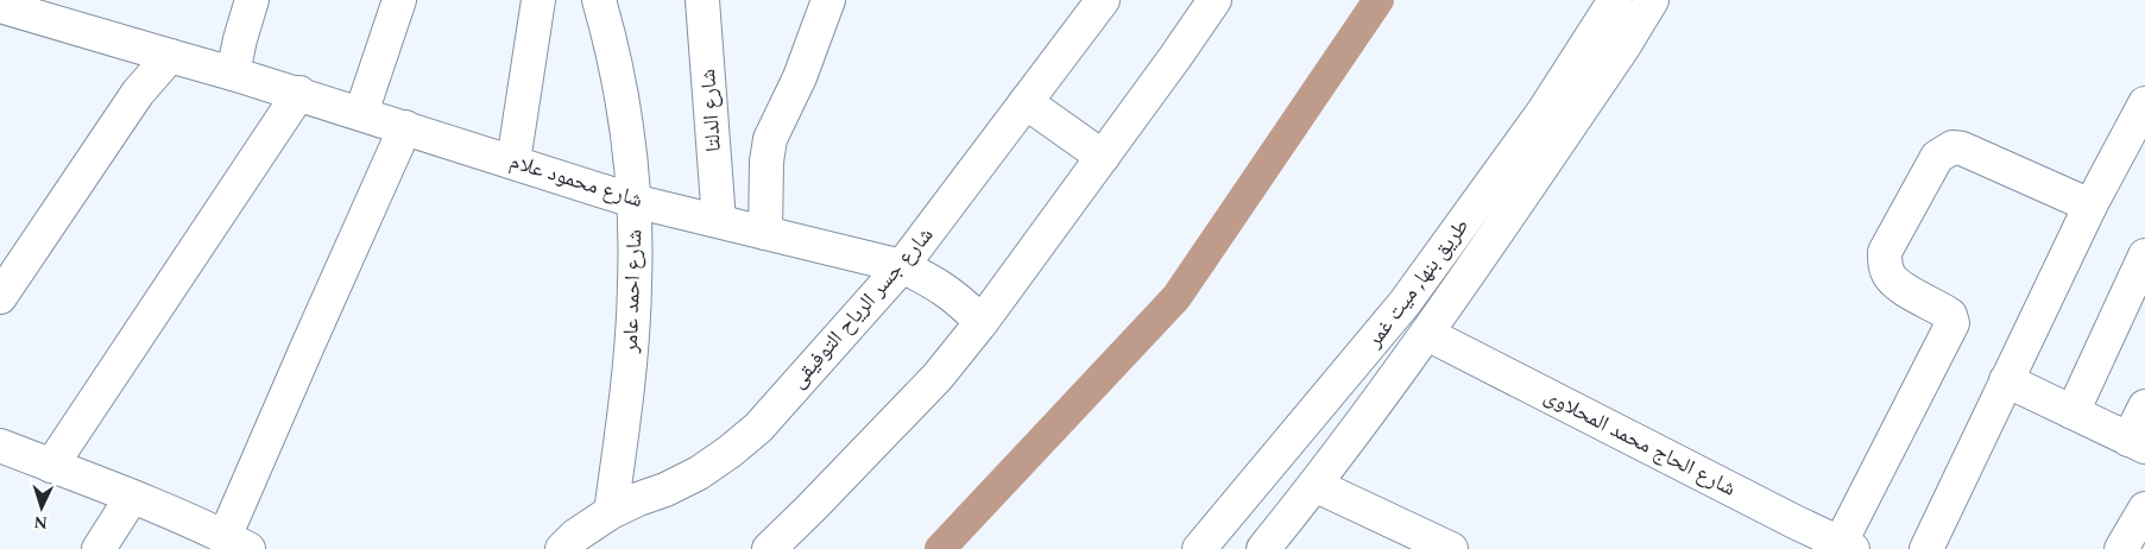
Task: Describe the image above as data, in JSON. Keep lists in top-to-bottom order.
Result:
{
  "streets": {
    "main road": [
      "شارع الدلتا",
      "شارع محمود علام",
      "طريق بنها, ميت غمر",
      "شارع احمد عامر",
      "شارع جسر الرياح التوفيقى",
      "شارع الحاج محمد المحلاوى"
    ]
  },
  "crossings": [
    ["شارع الدلتا", "شارع محمود علام"],
    ["شارع محمود علام", "شارع احمد عامر"],
    ["شارع محمود علام", "شارع جسر الرياح التوفيقى"],
    ["طريق بنها, ميت غمر", "شارع الحاج محمد المحلاوى"],
    ["شارع احمد عامر", "شارع جسر الرياح التوفيقى"]
  ],
  "north": "bottom"
}
